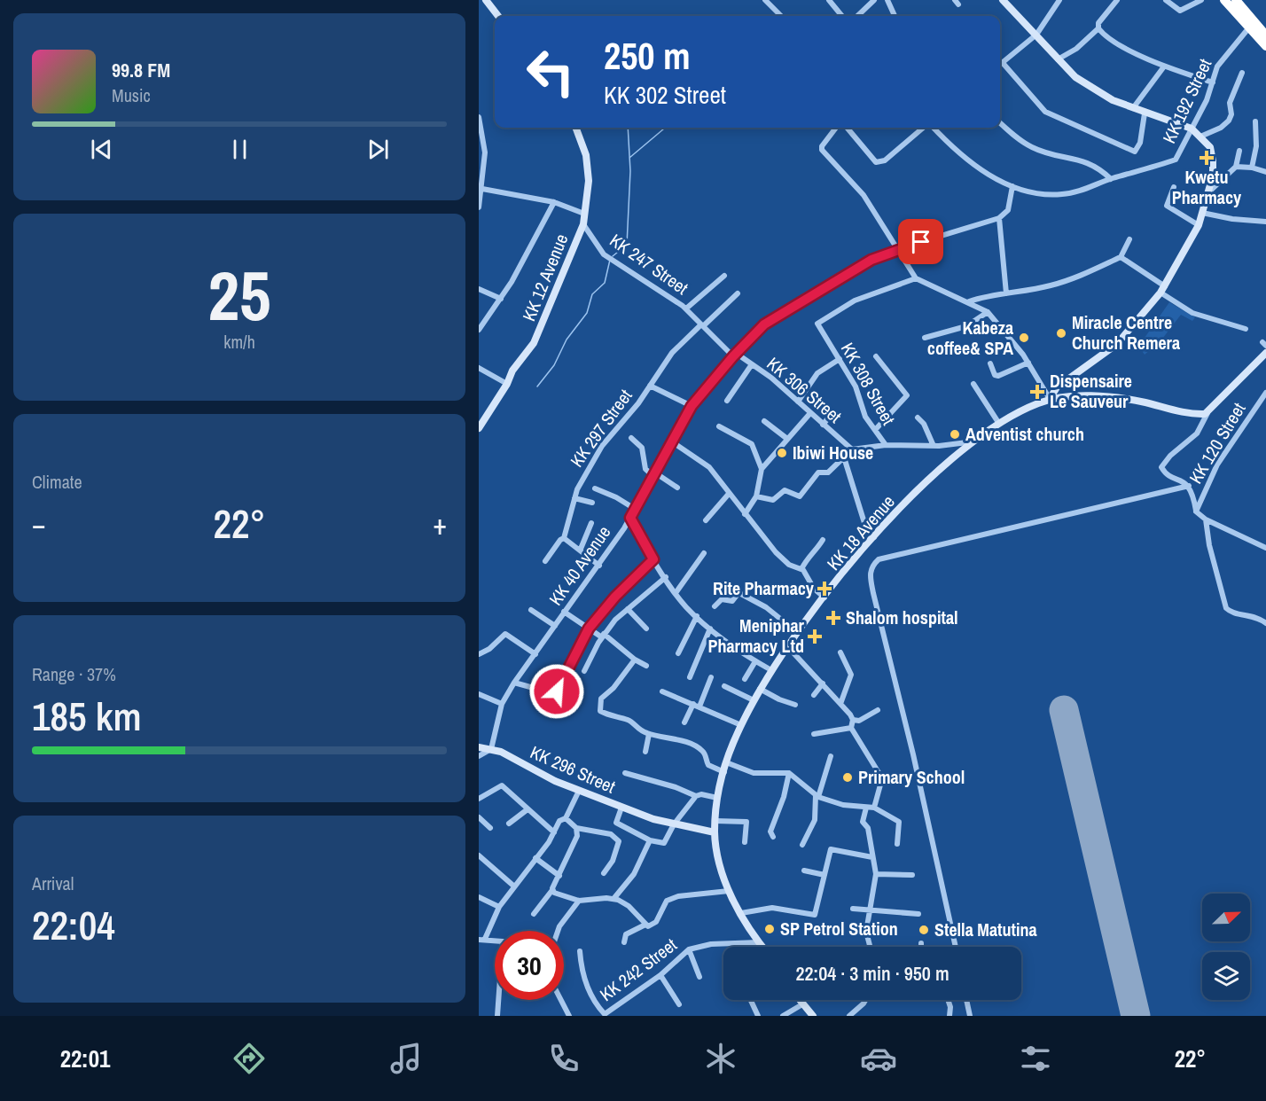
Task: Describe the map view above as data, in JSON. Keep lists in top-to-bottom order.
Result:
{
  "streets": {
    "main road": ["KK 12 Avenue", "KK 18 Avenue", "KK 296 Street"],
    "street": [
      "KK 192 Street",
      "KK 247 Street",
      "KK 308 Street",
      "KK 306 Street",
      "KK 297 Street",
      "KK 120 Street",
      "KK 40 Avenue",
      "KK 242 Street"
    ]
  },
  "crossings": [
    ["KK 247 Street", "KK 12 Avenue"],
    ["KK 247 Street", "KK 306 Street"],
    ["KK 247 Street", "KK 297 Street"],
    ["KK 247 Street", "KK 40 Avenue"],
    ["KK 306 Street", "KK 40 Avenue"],
    ["KK 18 Avenue", "KK 242 Street"],
    ["KK 40 Avenue", "KK 296 Street"]
  ],
  "places": {
    "health": [
      "Kwetu Pharmacy",
      "Dispensaire Le Sauveur",
      "Rite Pharmacy",
      "Shalom hospital",
      "Meniphar Pharmacy Ltd"
    ],
    "other": [
      "Miracle Centre Church Remera",
      "Kabeza coffee& SPA",
      "Adventist church",
      "Ibiwi House",
      "Primary School",
      "SP Petrol Station",
      "Stella Matutina"
    ]
  },
  "north": "top right",
  "page": {
    "turn": ["250 m", "KK 302 Street"],
    "song": ["99.8 FM", "Music"],
    "tile": [
      ["25", "km/h"],
      "Climate",
      ["Range · 37%", "185 km"],
      ["Arrival", "22:04"]
    ],
    "heat": ["−", "22°", "+"],
    "limit": "30",
    "trip": "22:04 · 3 min · 950 m",
    "tabs": ["22:01", "22°"]
  }
}
